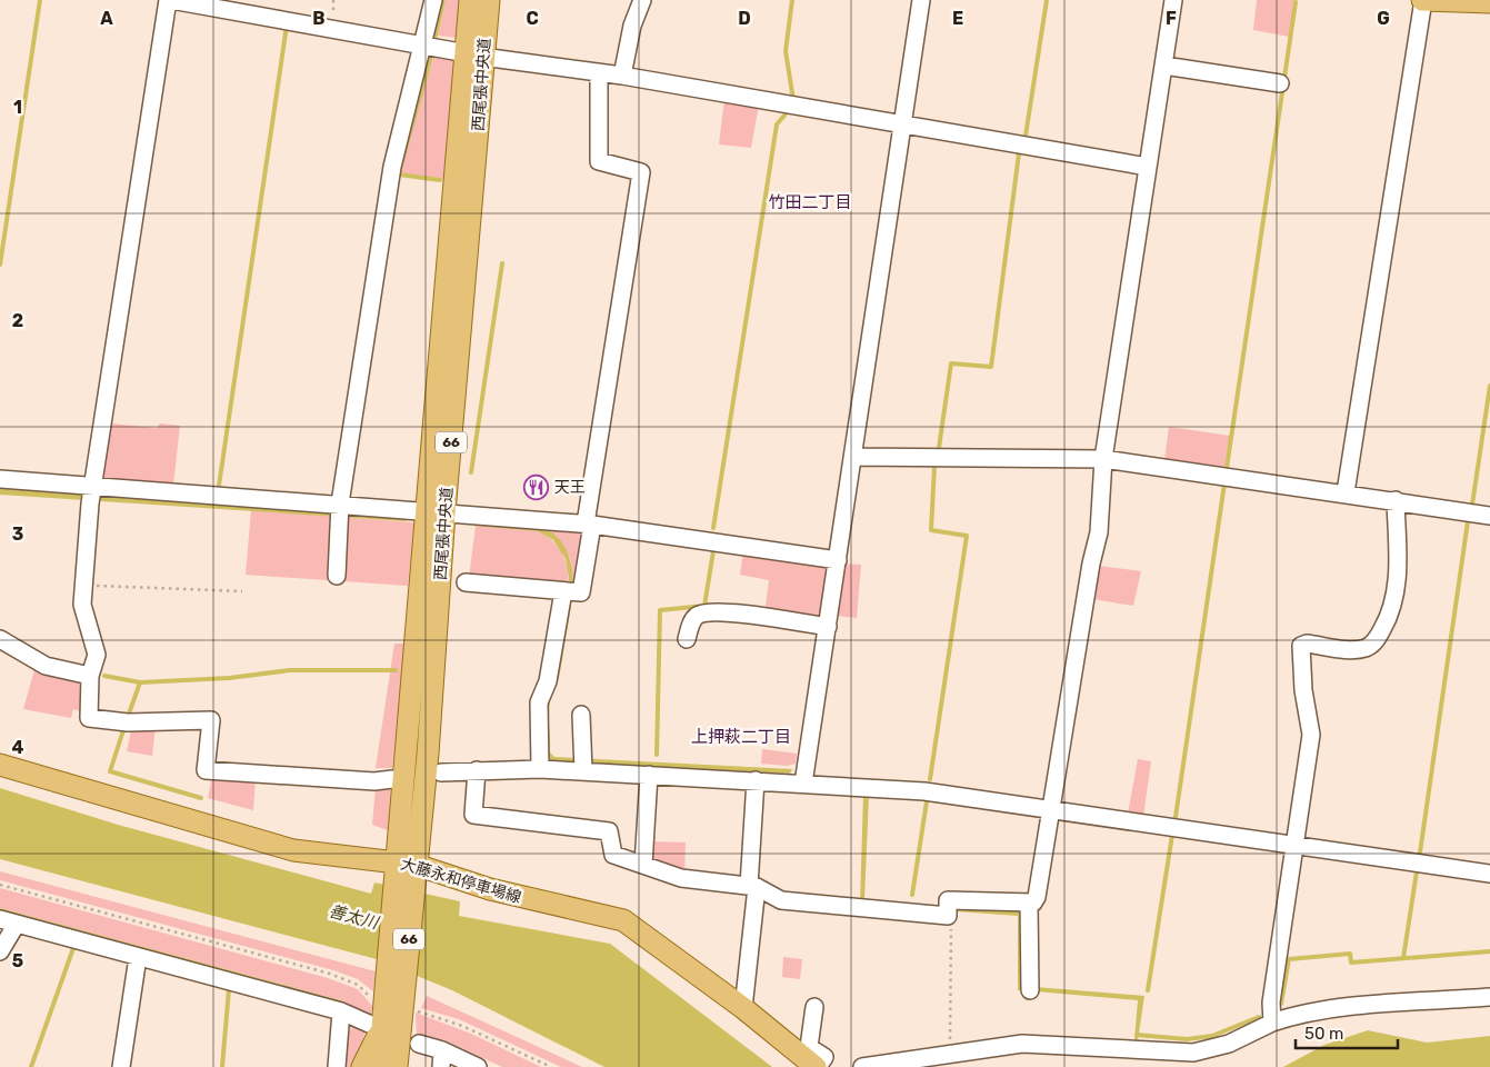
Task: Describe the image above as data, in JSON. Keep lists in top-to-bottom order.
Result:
{
  "streets": {
    "main road": ["西尾張中央道", "66", "大藤永和停車場線"]
  },
  "crossings": [
    ["西尾張中央道", "66"],
    ["西尾張中央道", "大藤永和停車場線"]
  ],
  "districts": ["竹田二丁目", "上押萩二丁目"],
  "water": ["善太川"],
  "places": {
    "restaurant": ["天王"]
  },
  "scale_bar": "50 m",
  "grid": {
    "columns": [
      "A",
      "B",
      "C",
      "D",
      "E",
      "F",
      "G"
    ],
    "rows": [
      "1",
      "2",
      "3",
      "4",
      "5"
    ]
  }
}
